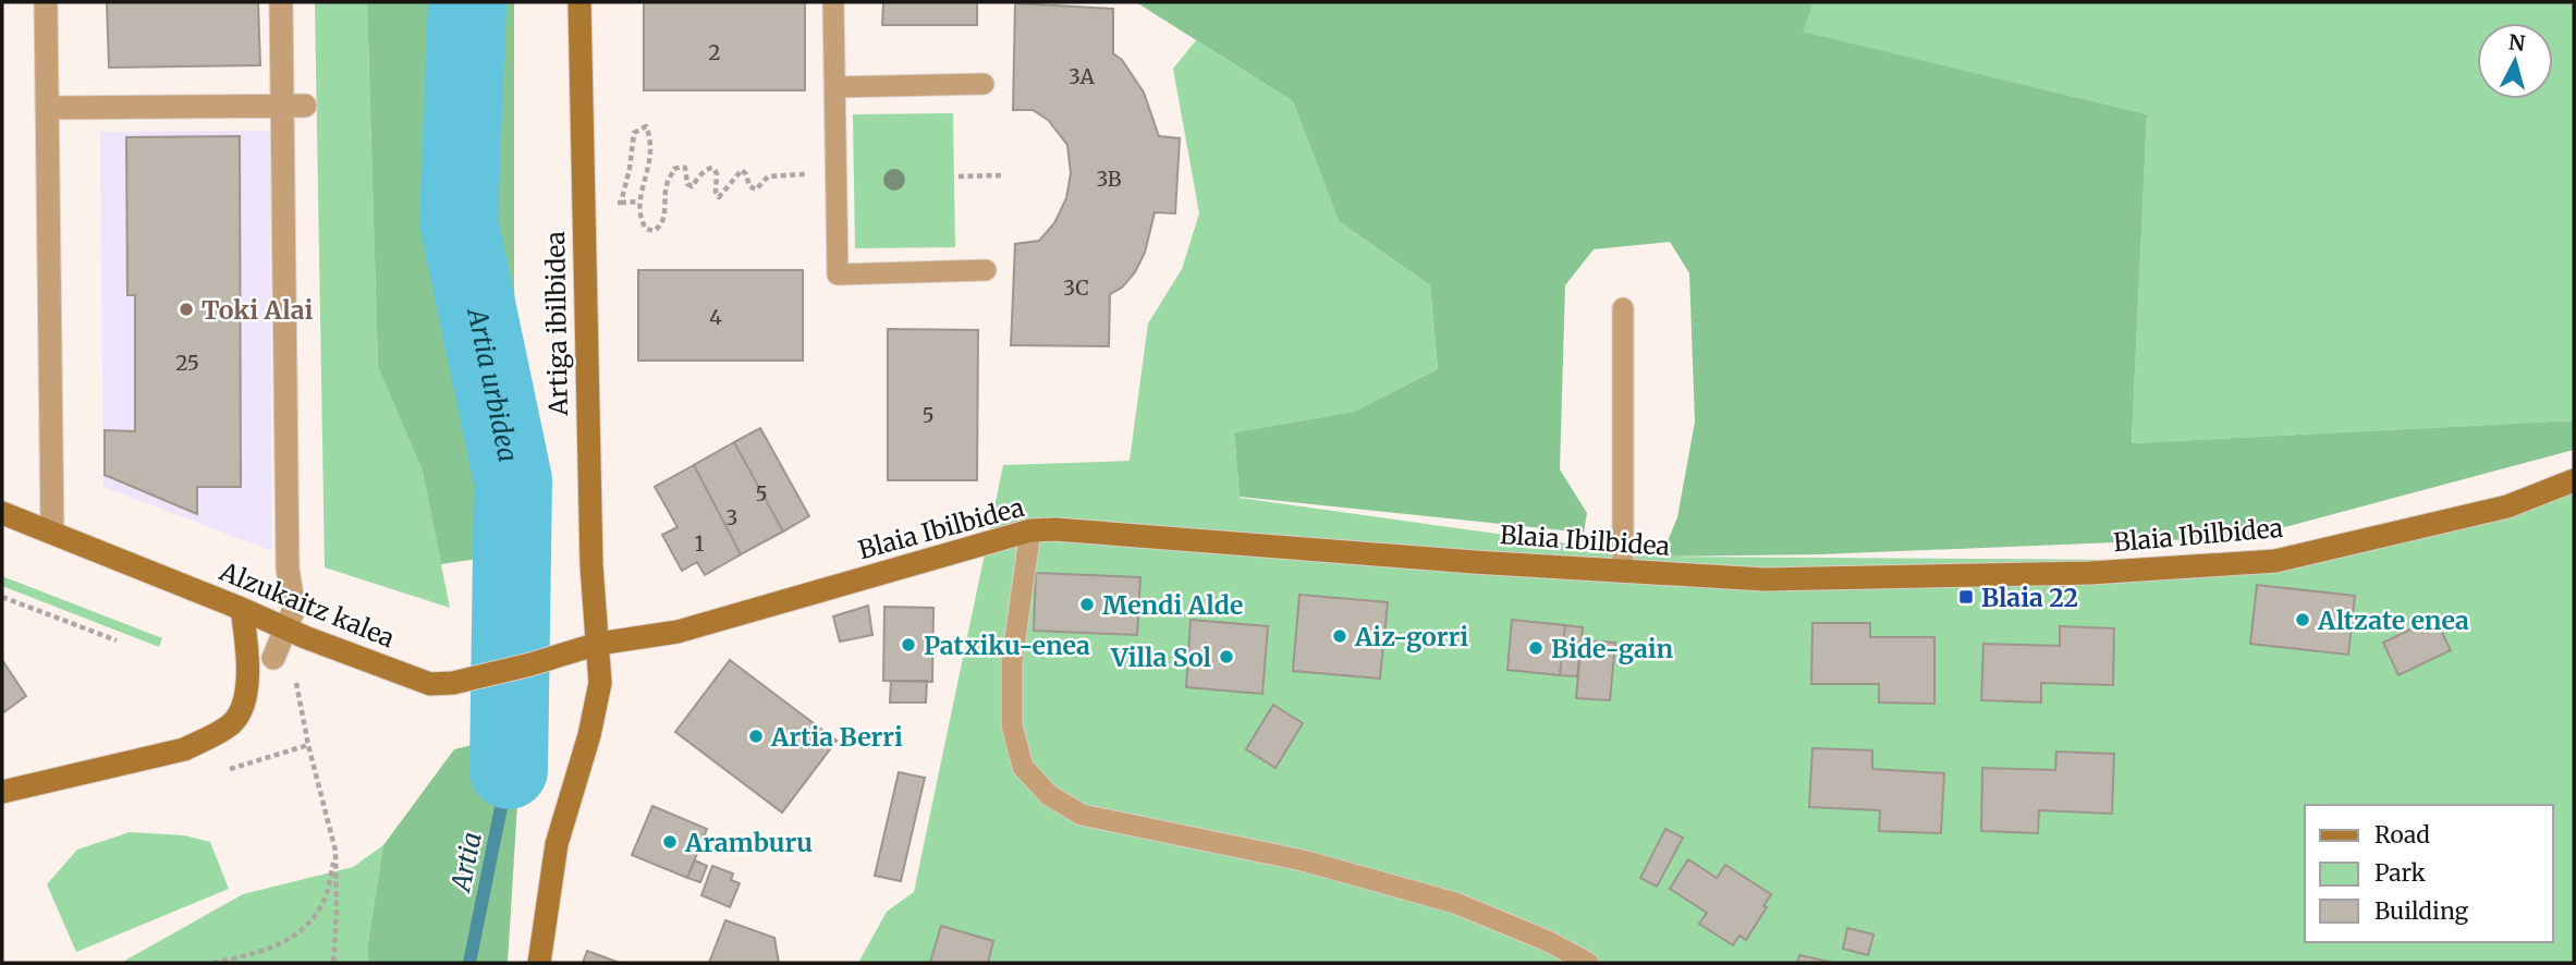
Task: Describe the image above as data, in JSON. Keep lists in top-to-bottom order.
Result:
{
  "streets": {
    "street": ["Artiga ibilbidea", "Blaia Ibilbidea", "Alzukaitz kalea"]
  },
  "crossings": [
    ["Artiga ibilbidea", "Blaia Ibilbidea"],
    ["Artiga ibilbidea", "Alzukaitz kalea"],
    ["Blaia Ibilbidea", "Alzukaitz kalea"]
  ],
  "water": ["Artia urbidea", "Artia"],
  "places": {
    "other": [
      "Toki Alai",
      "Mendi Alde",
      "Altzate enea",
      "Aiz-gorri",
      "Patxiku-enea",
      "Bide-gain",
      "Villa Sol",
      "Artia Berri",
      "Aramburu"
    ],
    "transit": ["Blaia 22"]
  },
  "house_numbers": [
    "2",
    "3A",
    "3B",
    "3C",
    "4",
    "25",
    "5",
    "5",
    "3",
    "1"
  ],
  "legend": ["Road", "Park", "Building"],
  "north": "top"
}
